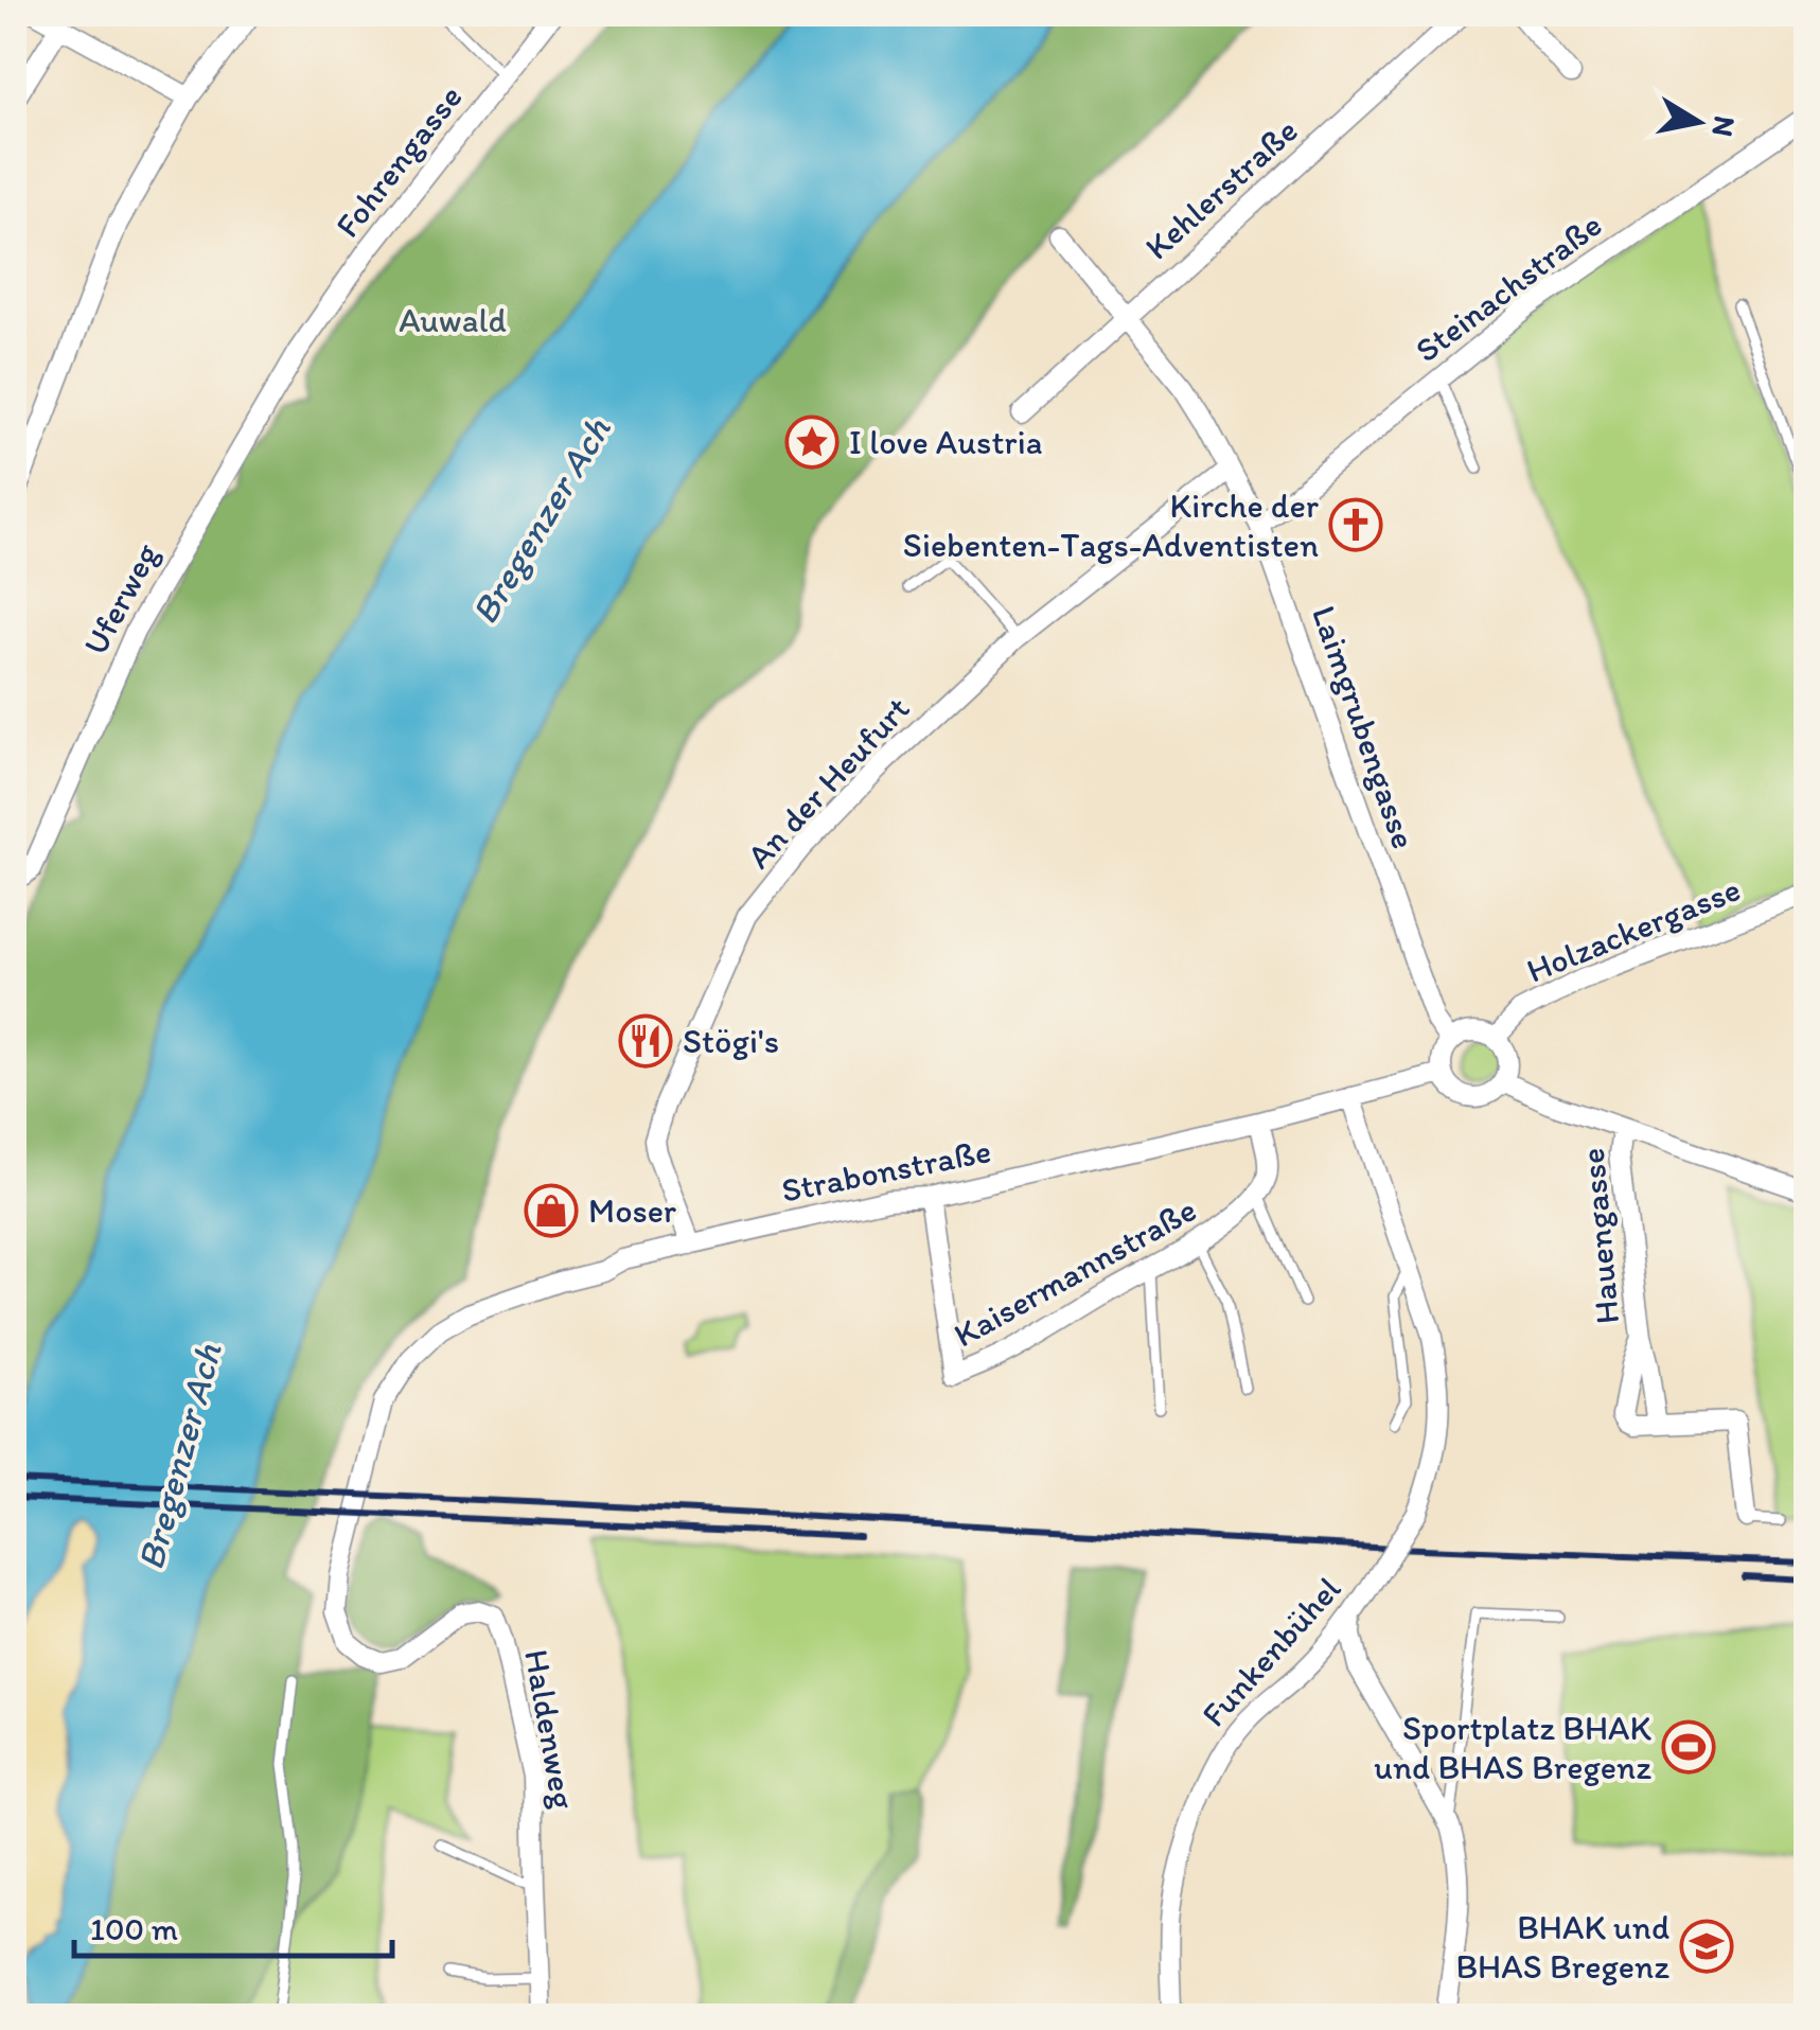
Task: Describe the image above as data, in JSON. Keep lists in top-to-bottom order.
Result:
{
  "streets": {
    "street": [
      "Fohrengasse",
      "Kehlerstraße",
      "Steinachstraße",
      "Uferweg",
      "Laimgrubengasse",
      "An der Heufurt",
      "Holzackergasse",
      "Strabonstraße",
      "Hauengasse",
      "Kaisermannstraße",
      "Funkenbühel",
      "Haldenweg"
    ]
  },
  "crossings": [
    ["Fohrengasse", "Uferweg"],
    ["Kehlerstraße", "Laimgrubengasse"],
    ["Steinachstraße", "Laimgrubengasse"],
    ["Laimgrubengasse", "An der Heufurt"],
    ["Laimgrubengasse", "Holzackergasse"],
    ["Laimgrubengasse", "Strabonstraße"],
    ["An der Heufurt", "Strabonstraße"],
    ["Holzackergasse", "Strabonstraße"],
    ["Strabonstraße", "Kaisermannstraße"],
    ["Strabonstraße", "Funkenbühel"],
    ["Strabonstraße", "Haldenweg"]
  ],
  "water": ["Bregenzer Ach"],
  "parks": ["Auwald"],
  "places": {
    "place": ["I love Austria"],
    "church": ["Kirche der Siebenten-Tags-Adventisten"],
    "restaurant": ["Stögi's"],
    "shop": ["Moser"],
    "sports": ["Sportplatz BHAK und BHAS Bregenz"],
    "school or university": ["BHAK und BHAS Bregenz"]
  },
  "scale_bar": "100 m",
  "north": "right"
}
